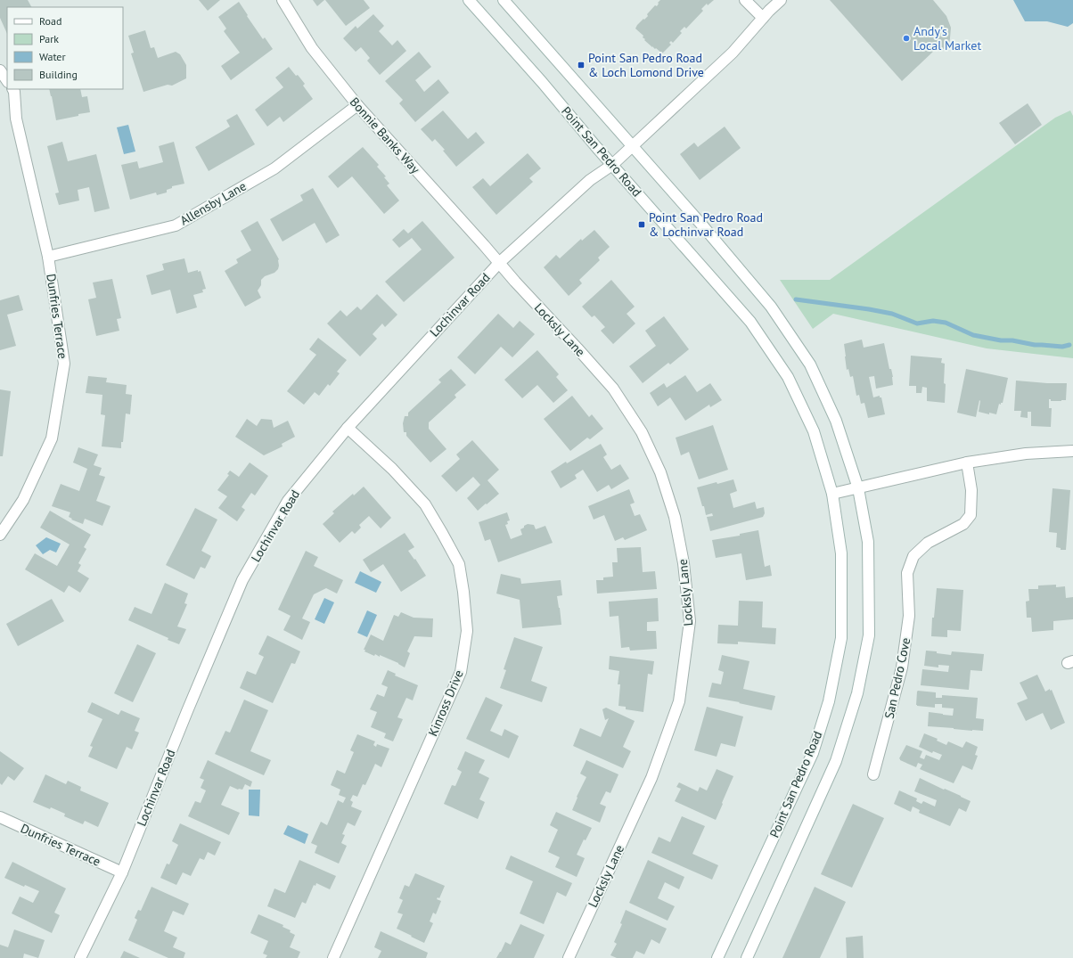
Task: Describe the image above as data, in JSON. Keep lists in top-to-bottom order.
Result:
{
  "streets": {
    "street": [
      "Bonnie Banks Way",
      "Point San Pedro Road",
      "Allensby Lane",
      "Lochinvar Road",
      "Dunfries Terrace",
      "Locksly Lane",
      "San Pedro Cove",
      "Kinross Drive"
    ]
  },
  "crossings": [
    ["Bonnie Banks Way", "Allensby Lane"],
    ["Bonnie Banks Way", "Lochinvar Road"],
    ["Bonnie Banks Way", "Locksly Lane"],
    ["Point San Pedro Road", "Lochinvar Road"],
    ["Allensby Lane", "Dunfries Terrace"],
    ["Lochinvar Road", "Dunfries Terrace"],
    ["Lochinvar Road", "Locksly Lane"],
    ["Lochinvar Road", "Kinross Drive"]
  ],
  "places": {
    "other": ["Andy's Local Market"],
    "transit": ["Point San Pedro Road & Loch Lomond Drive", "Point San Pedro Road & Lochinvar Road"]
  },
  "legend": [
    "Road",
    "Park",
    "Water",
    "Building"
  ]
}
